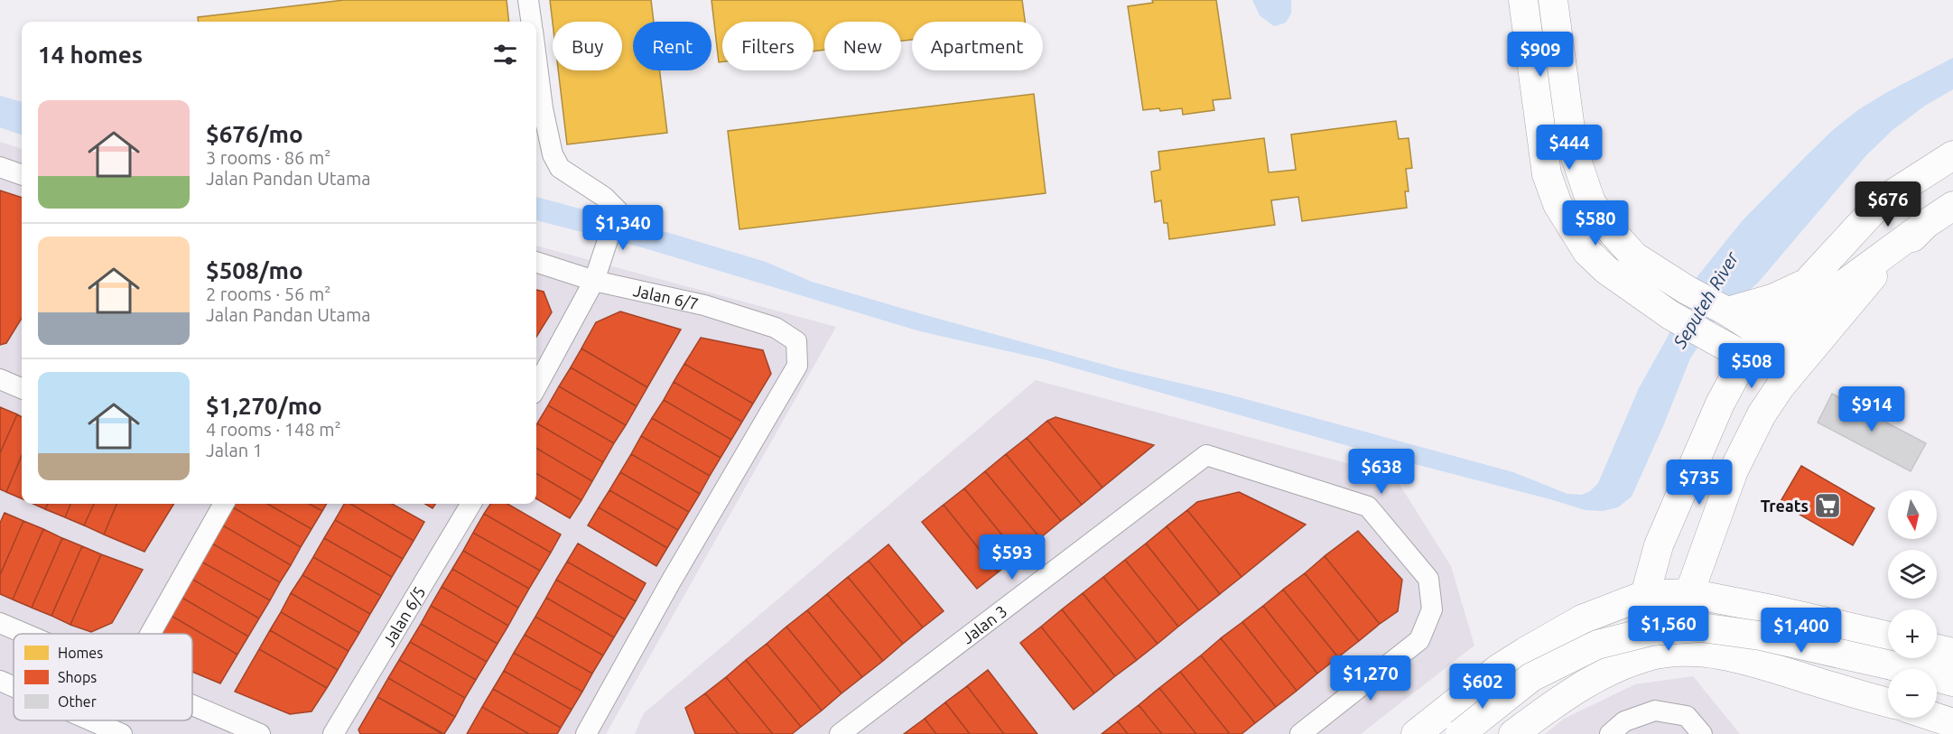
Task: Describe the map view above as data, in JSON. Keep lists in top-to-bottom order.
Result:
{
  "streets": {
    "street": ["Jalan 6/7", "Jalan 6/5", "Jalan 3"]
  },
  "water": ["Seputeh River"],
  "places": {
    "supermarket": ["Treats"]
  },
  "legend": ["Homes", "Shops", "Other"],
  "north": "bottom",
  "page": {
    "chip": [
      "Buy",
      "Rent",
      "Filters",
      "New",
      "Apartment"
    ],
    "heading": "14 homes",
    "price": [
      "$909",
      "$444",
      "$676",
      "$580",
      "$1,340",
      "$508",
      "$914",
      "$638",
      "$735",
      "$593",
      "$1,560",
      "$1,400",
      "$1,270",
      "$602"
    ],
    "list": [
      {
        "name": "$676/mo",
        "note": "3 rooms · 86 m² · Jalan Pandan Utama"
      },
      {
        "name": "$508/mo",
        "note": "2 rooms · 56 m² · Jalan Pandan Utama"
      },
      {
        "name": "$1,270/mo",
        "note": "4 rooms · 148 m² · Jalan 1"
      }
    ],
    "map_buttons": ["+", "−"]
  }
}
